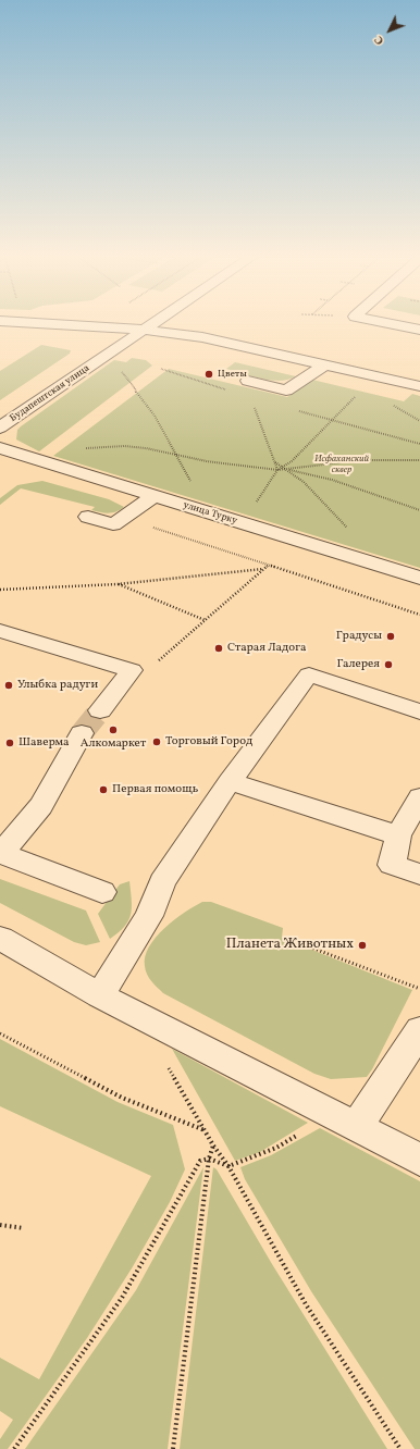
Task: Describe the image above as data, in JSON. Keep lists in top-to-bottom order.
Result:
{
  "streets": {
    "street": ["Будапештская улица", "улица Турку"]
  },
  "parks": ["Исфаханский сквер"],
  "places": [
    "Цветы",
    "Градусы",
    "Старая Ладога",
    "Галерея",
    "Улыбка радуги",
    "Алкомаркет",
    "Торговый Город",
    "Шаверма",
    "Первая помощь",
    "Планета Животных"
  ],
  "north": "bottom left"
}
